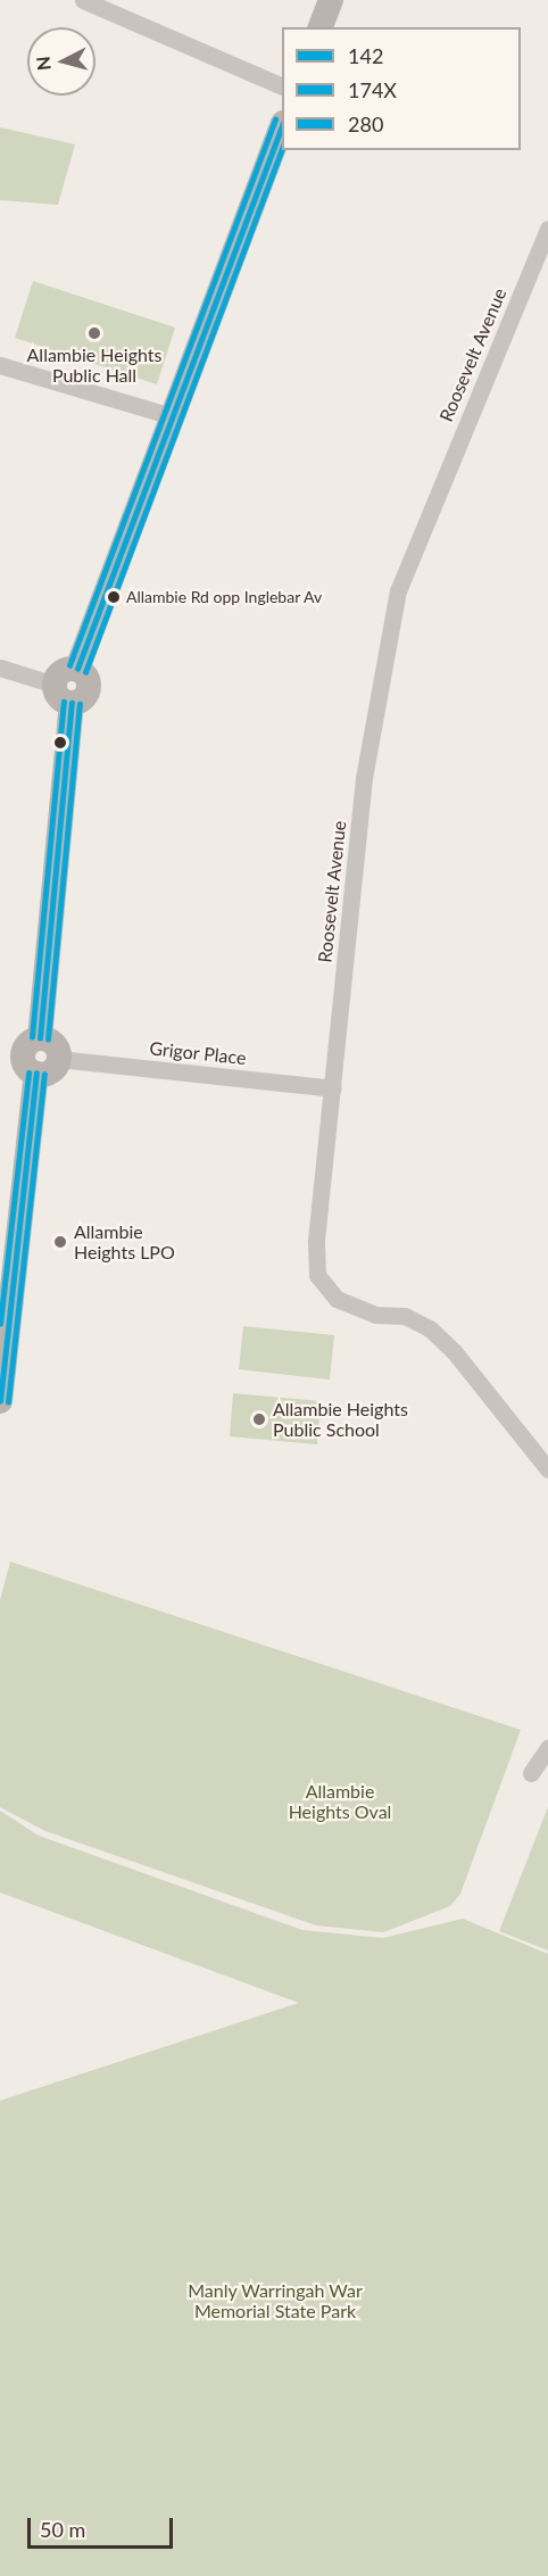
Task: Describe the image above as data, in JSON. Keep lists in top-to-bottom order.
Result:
{
  "streets": {
    "street": ["Roosevelt Avenue", "Grigor Place"]
  },
  "crossings": [
    ["Roosevelt Avenue", "Grigor Place"]
  ],
  "parks": ["Allambie Heights Oval", "Manly Warringah War Memorial State Park"],
  "places": [
    "Allambie Heights Public Hall",
    "Allambie Rd opp Inglebar Av",
    "Allambie Heights LPO",
    "Allambie Heights Public School"
  ],
  "lines": ["transit line 280", "transit line 142", "transit line 174X"],
  "legend": ["142", "174X", "280"],
  "scale_bar": "50 m",
  "north": "left"
}
